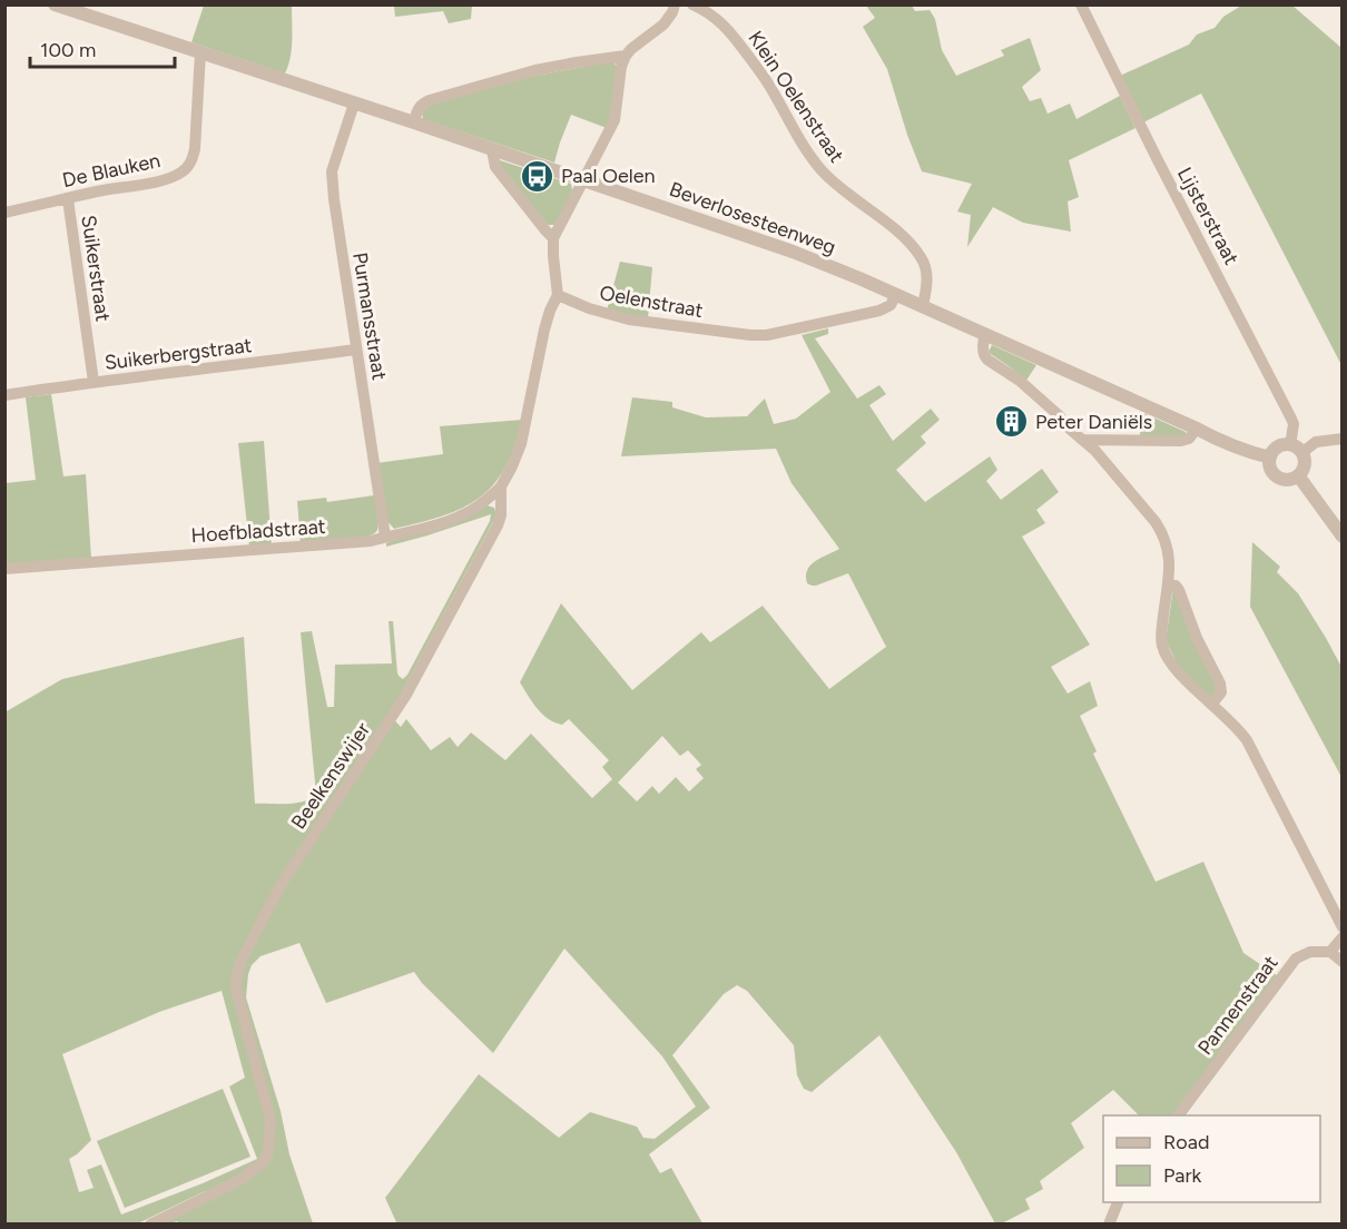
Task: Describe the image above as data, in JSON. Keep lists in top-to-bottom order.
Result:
{
  "streets": {
    "street": [
      "Klein Oelenstraat",
      "De Blauken",
      "Lijsterstraat",
      "Beverlosesteenweg",
      "Suikerstraat",
      "Oelenstraat",
      "Purmansstraat",
      "Suikerbergstraat",
      "Hoefbladstraat",
      "Beelkenswijer",
      "Pannenstraat"
    ]
  },
  "crossings": [
    ["Klein Oelenstraat", "Beverlosesteenweg"],
    ["De Blauken", "Beverlosesteenweg"],
    ["De Blauken", "Suikerstraat"],
    ["Lijsterstraat", "Beverlosesteenweg"],
    ["Beverlosesteenweg", "Oelenstraat"],
    ["Beverlosesteenweg", "Purmansstraat"],
    ["Suikerstraat", "Suikerbergstraat"],
    ["Oelenstraat", "Beelkenswijer"],
    ["Purmansstraat", "Suikerbergstraat"],
    ["Purmansstraat", "Hoefbladstraat"],
    ["Hoefbladstraat", "Beelkenswijer"]
  ],
  "places": {
    "bus stop": ["Paal Oelen"],
    "building": ["Peter Daniëls"]
  },
  "legend": ["Road", "Park"],
  "scale_bar": "100 m"
}
